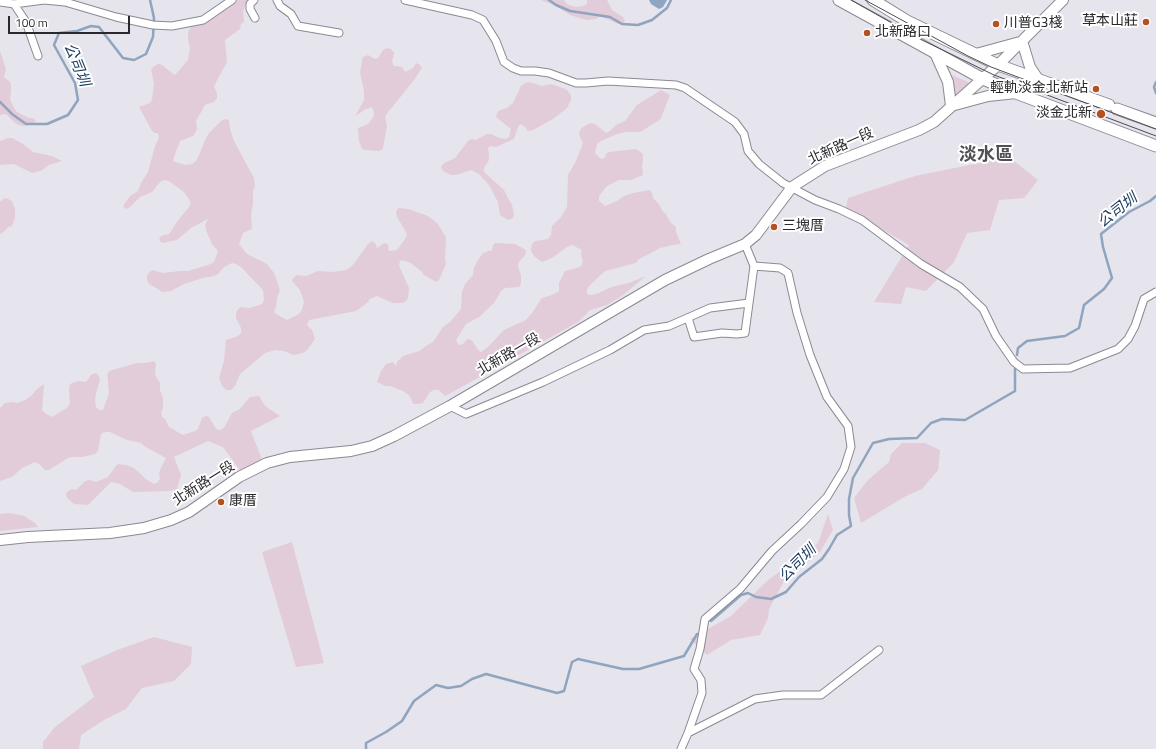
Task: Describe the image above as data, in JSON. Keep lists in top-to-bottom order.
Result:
{
  "streets": {
    "main road": ["北新路一段"]
  },
  "districts": ["淡水區"],
  "water": ["公司圳"],
  "places": [
    "草本山莊",
    "川普G3棧",
    "北新路口",
    "輕軌淡金北新站",
    "淡金北新",
    "三塊厝",
    "康厝"
  ],
  "scale_bar": "100 m"
}
